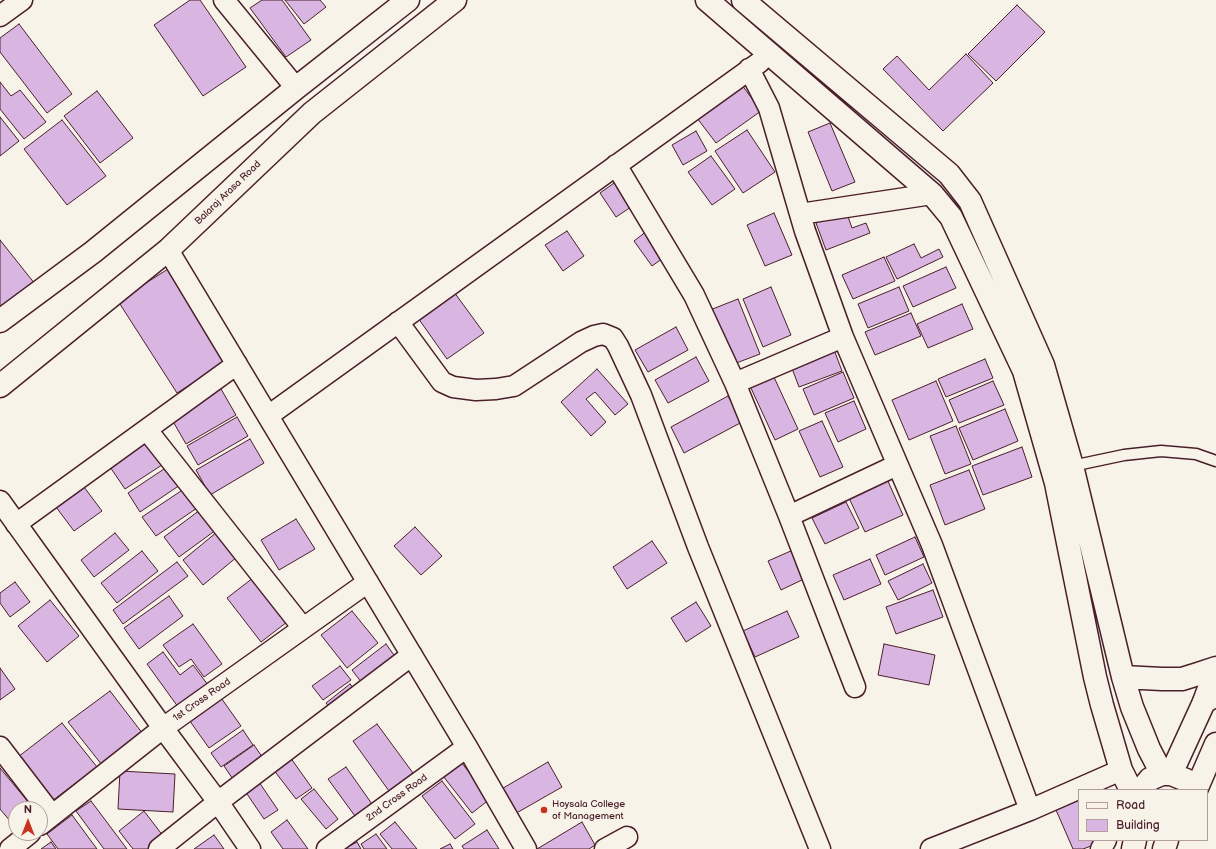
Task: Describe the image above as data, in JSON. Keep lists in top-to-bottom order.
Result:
{
  "streets": {
    "main road": ["Balaraj Arasa Road"],
    "street": ["1st Cross Road", "2nd Cross Road"]
  },
  "places": ["Hoysala College of Management"],
  "legend": ["Road", "Building"],
  "north": "top"
}
